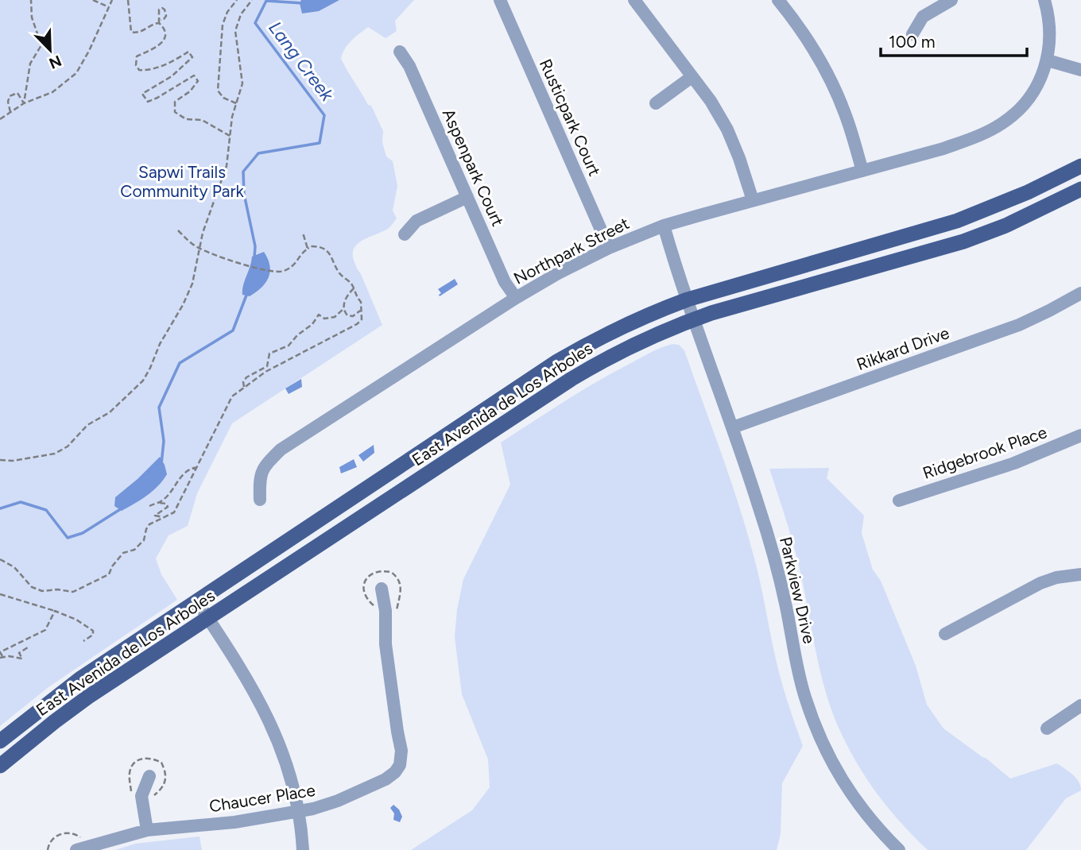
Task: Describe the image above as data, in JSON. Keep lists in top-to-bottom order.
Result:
{
  "streets": {
    "main road": ["East Avenida de Los Arboles"],
    "street": [
      "Rusticpark Court",
      "Aspenpark Court",
      "Northpark Street",
      "Rikkard Drive",
      "Ridgebrook Place",
      "Parkview Drive",
      "Chaucer Place"
    ]
  },
  "crossings": [
    ["Rusticpark Court", "Northpark Street"],
    ["Aspenpark Court", "Northpark Street"],
    ["Northpark Street", "Parkview Drive"],
    ["Rikkard Drive", "Parkview Drive"],
    ["East Avenida de Los Arboles", "Parkview Drive"]
  ],
  "water": ["Lang Creek"],
  "parks": ["Sapwi Trails Community Park"],
  "scale_bar": "100 m",
  "north": "bottom right"
}
